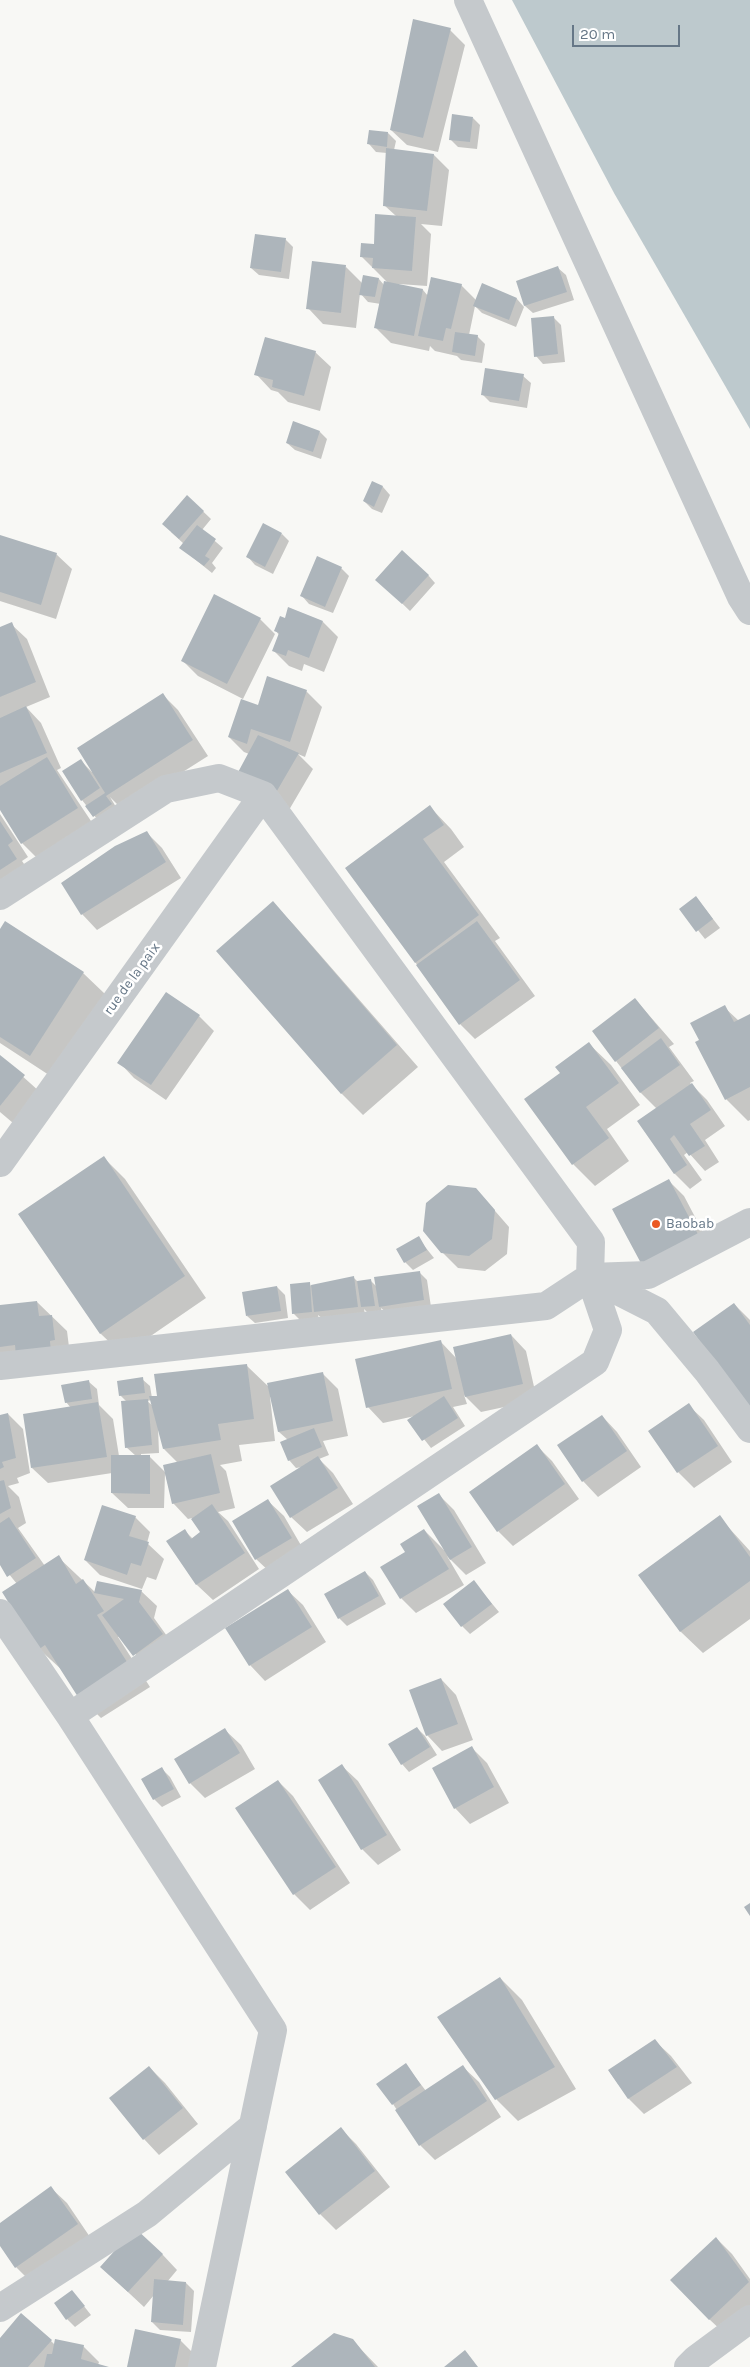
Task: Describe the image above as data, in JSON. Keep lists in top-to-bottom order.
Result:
{
  "streets": {
    "street": ["rue de la paix"]
  },
  "places": ["Baobab"],
  "scale_bar": "20 m"
}
